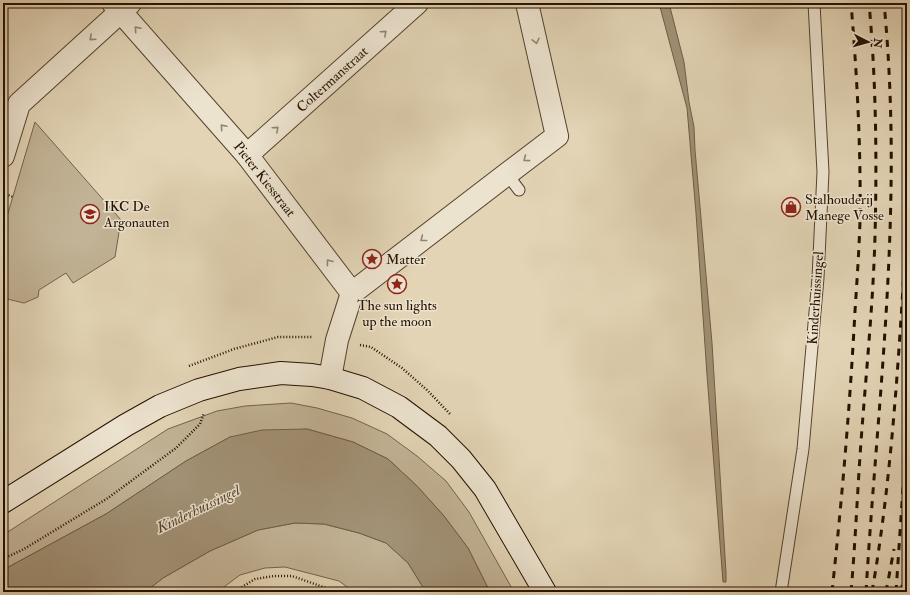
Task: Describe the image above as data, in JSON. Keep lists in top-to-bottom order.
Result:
{
  "streets": {
    "street": ["Coltermanstraat", "Pieter Kiesstraat"],
    "lane": ["Kinderhuissingel"]
  },
  "crossings": [
    ["Coltermanstraat", "Pieter Kiesstraat"]
  ],
  "one_way": ["Coltermanstraat", "Pieter Kiesstraat"],
  "water": ["Kinderhuissingel"],
  "places": {
    "shop": ["Stalhouderij Manege Vosse"],
    "school or university": ["IKC De Argonauten"],
    "place": ["Matter", "The sun lights up the moon"]
  },
  "north": "right"
}
